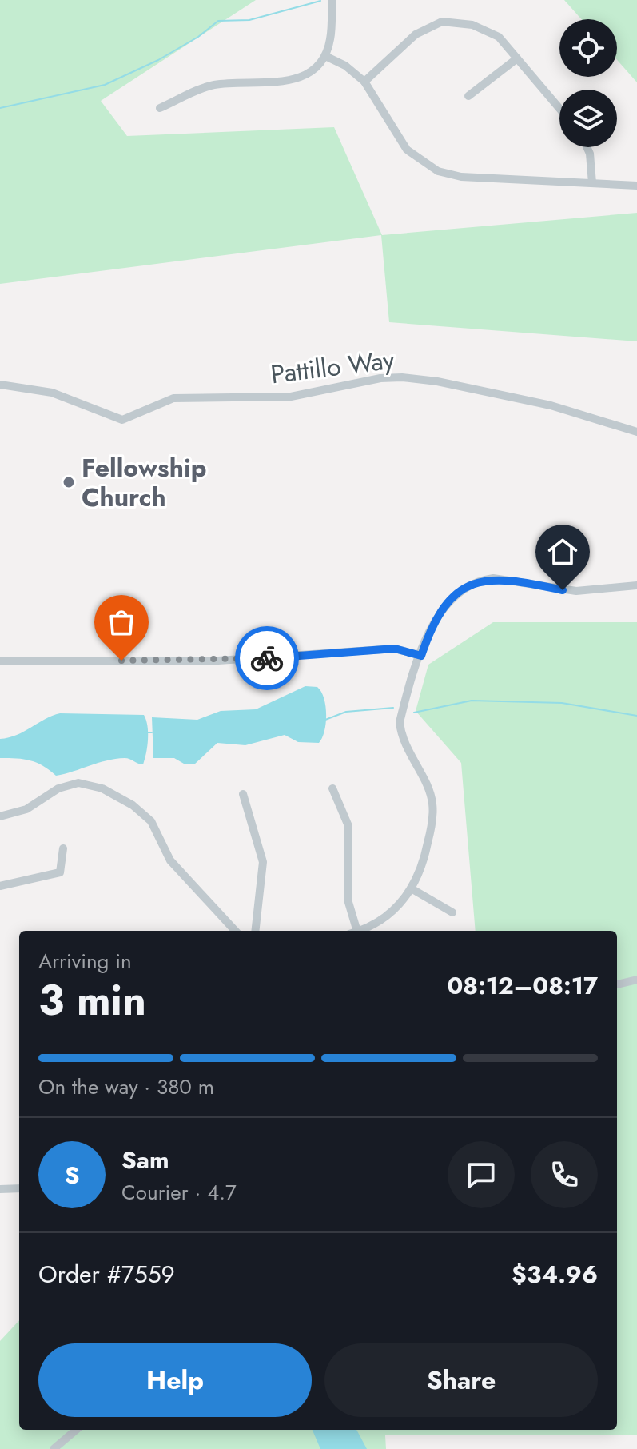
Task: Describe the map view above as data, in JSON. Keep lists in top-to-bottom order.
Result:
{
  "streets": {
    "street": ["Pattillo Way"]
  },
  "places": ["Fellowship Church"],
  "page": {
    "heading": ["3 min", "Arriving in", "08:12–08:17"],
    "panel": [
      "Sam",
      "Courier · 4.7",
      "Order #7559",
      "$34.96"
    ],
    "bar": "On the way · 380 m",
    "round": "S",
    "buttons": ["Help", "Share"]
  }
}
